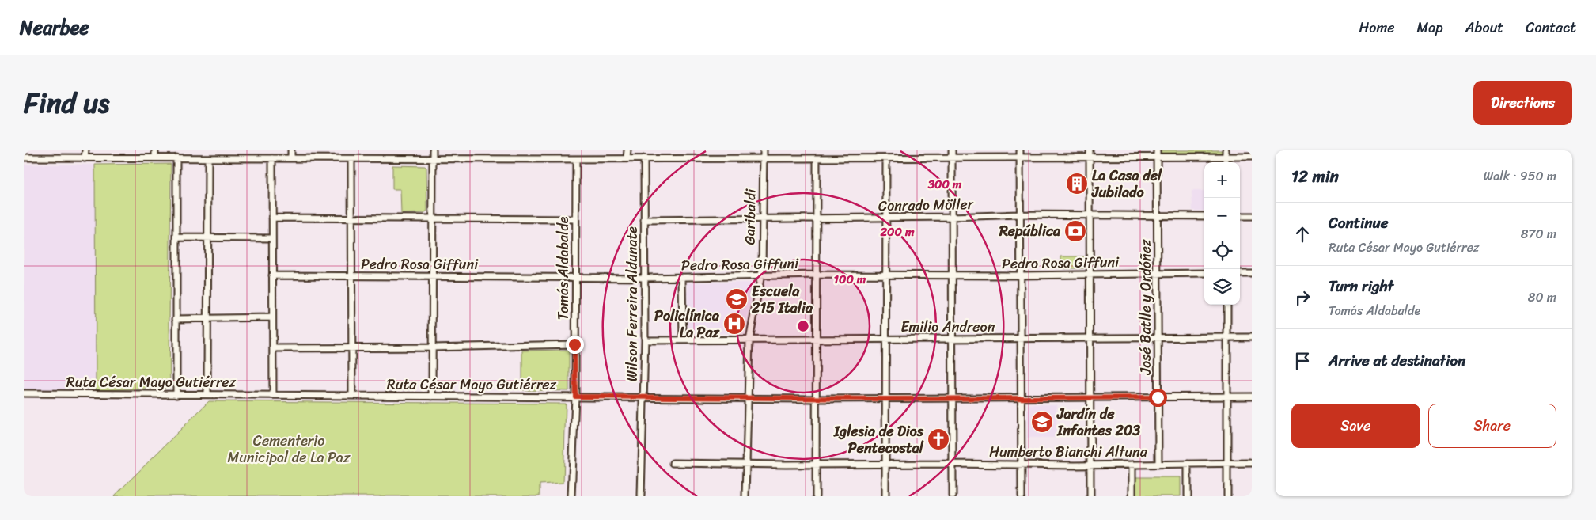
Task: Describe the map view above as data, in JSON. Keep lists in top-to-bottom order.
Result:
{
  "streets": {
    "street": [
      "Conrado Möller",
      "Garibaldi",
      "Pedro Rosa Giffuni",
      "Tomás Aldabalde",
      "Wilson Ferreira Aldunate",
      "José Batlle y Ordóñez",
      "Emilio Andreon",
      "Ruta César Mayo Gutiérrez",
      "Humberto Bianchi Altuna"
    ]
  },
  "crossings": [
    ["Conrado Möller", "Garibaldi"],
    ["Conrado Möller", "Wilson Ferreira Aldunate"],
    ["Conrado Möller", "José Batlle y Ordóñez"],
    ["Garibaldi", "Pedro Rosa Giffuni"],
    ["Garibaldi", "Emilio Andreon"],
    ["Garibaldi", "Ruta César Mayo Gutiérrez"],
    ["Garibaldi", "Humberto Bianchi Altuna"],
    ["Pedro Rosa Giffuni", "Tomás Aldabalde"],
    ["Pedro Rosa Giffuni", "Wilson Ferreira Aldunate"],
    ["Pedro Rosa Giffuni", "José Batlle y Ordóñez"],
    ["Tomás Aldabalde", "Ruta César Mayo Gutiérrez"],
    ["Wilson Ferreira Aldunate", "Emilio Andreon"],
    ["Wilson Ferreira Aldunate", "Ruta César Mayo Gutiérrez"],
    ["José Batlle y Ordóñez", "Emilio Andreon"],
    ["José Batlle y Ordóñez", "Ruta César Mayo Gutiérrez"],
    ["José Batlle y Ordóñez", "Humberto Bianchi Altuna"]
  ],
  "parks": ["Cementerio Municipal de La Paz"],
  "places": {
    "building": ["La Casa del Jubilado"],
    "bank": ["República"],
    "school or university": ["Escuela 215 Italia", "Jardín de Infantes 203"],
    "hospital": ["Policlínica La Paz"],
    "church": ["Iglesia de Dios Pentecostal"]
  },
  "page": {
    "header": "Nearbee",
    "nav": [
      "Home",
      "Map",
      "About",
      "Contact"
    ],
    "title": "Find us",
    "buttons": [
      "Directions",
      ["Save", "Share"]
    ],
    "heading": ["12 min", "Walk · 950 m"],
    "map_buttons": ["+", "−"],
    "list": [
      ["Continue", "Ruta César Mayo Gutiérrez", "870 m"],
      ["Turn right", "Tomás Aldabalde", "80 m"],
      "Arrive at destination"
    ]
  },
  "rings": ["300 m", "200 m", "100 m"]
}
